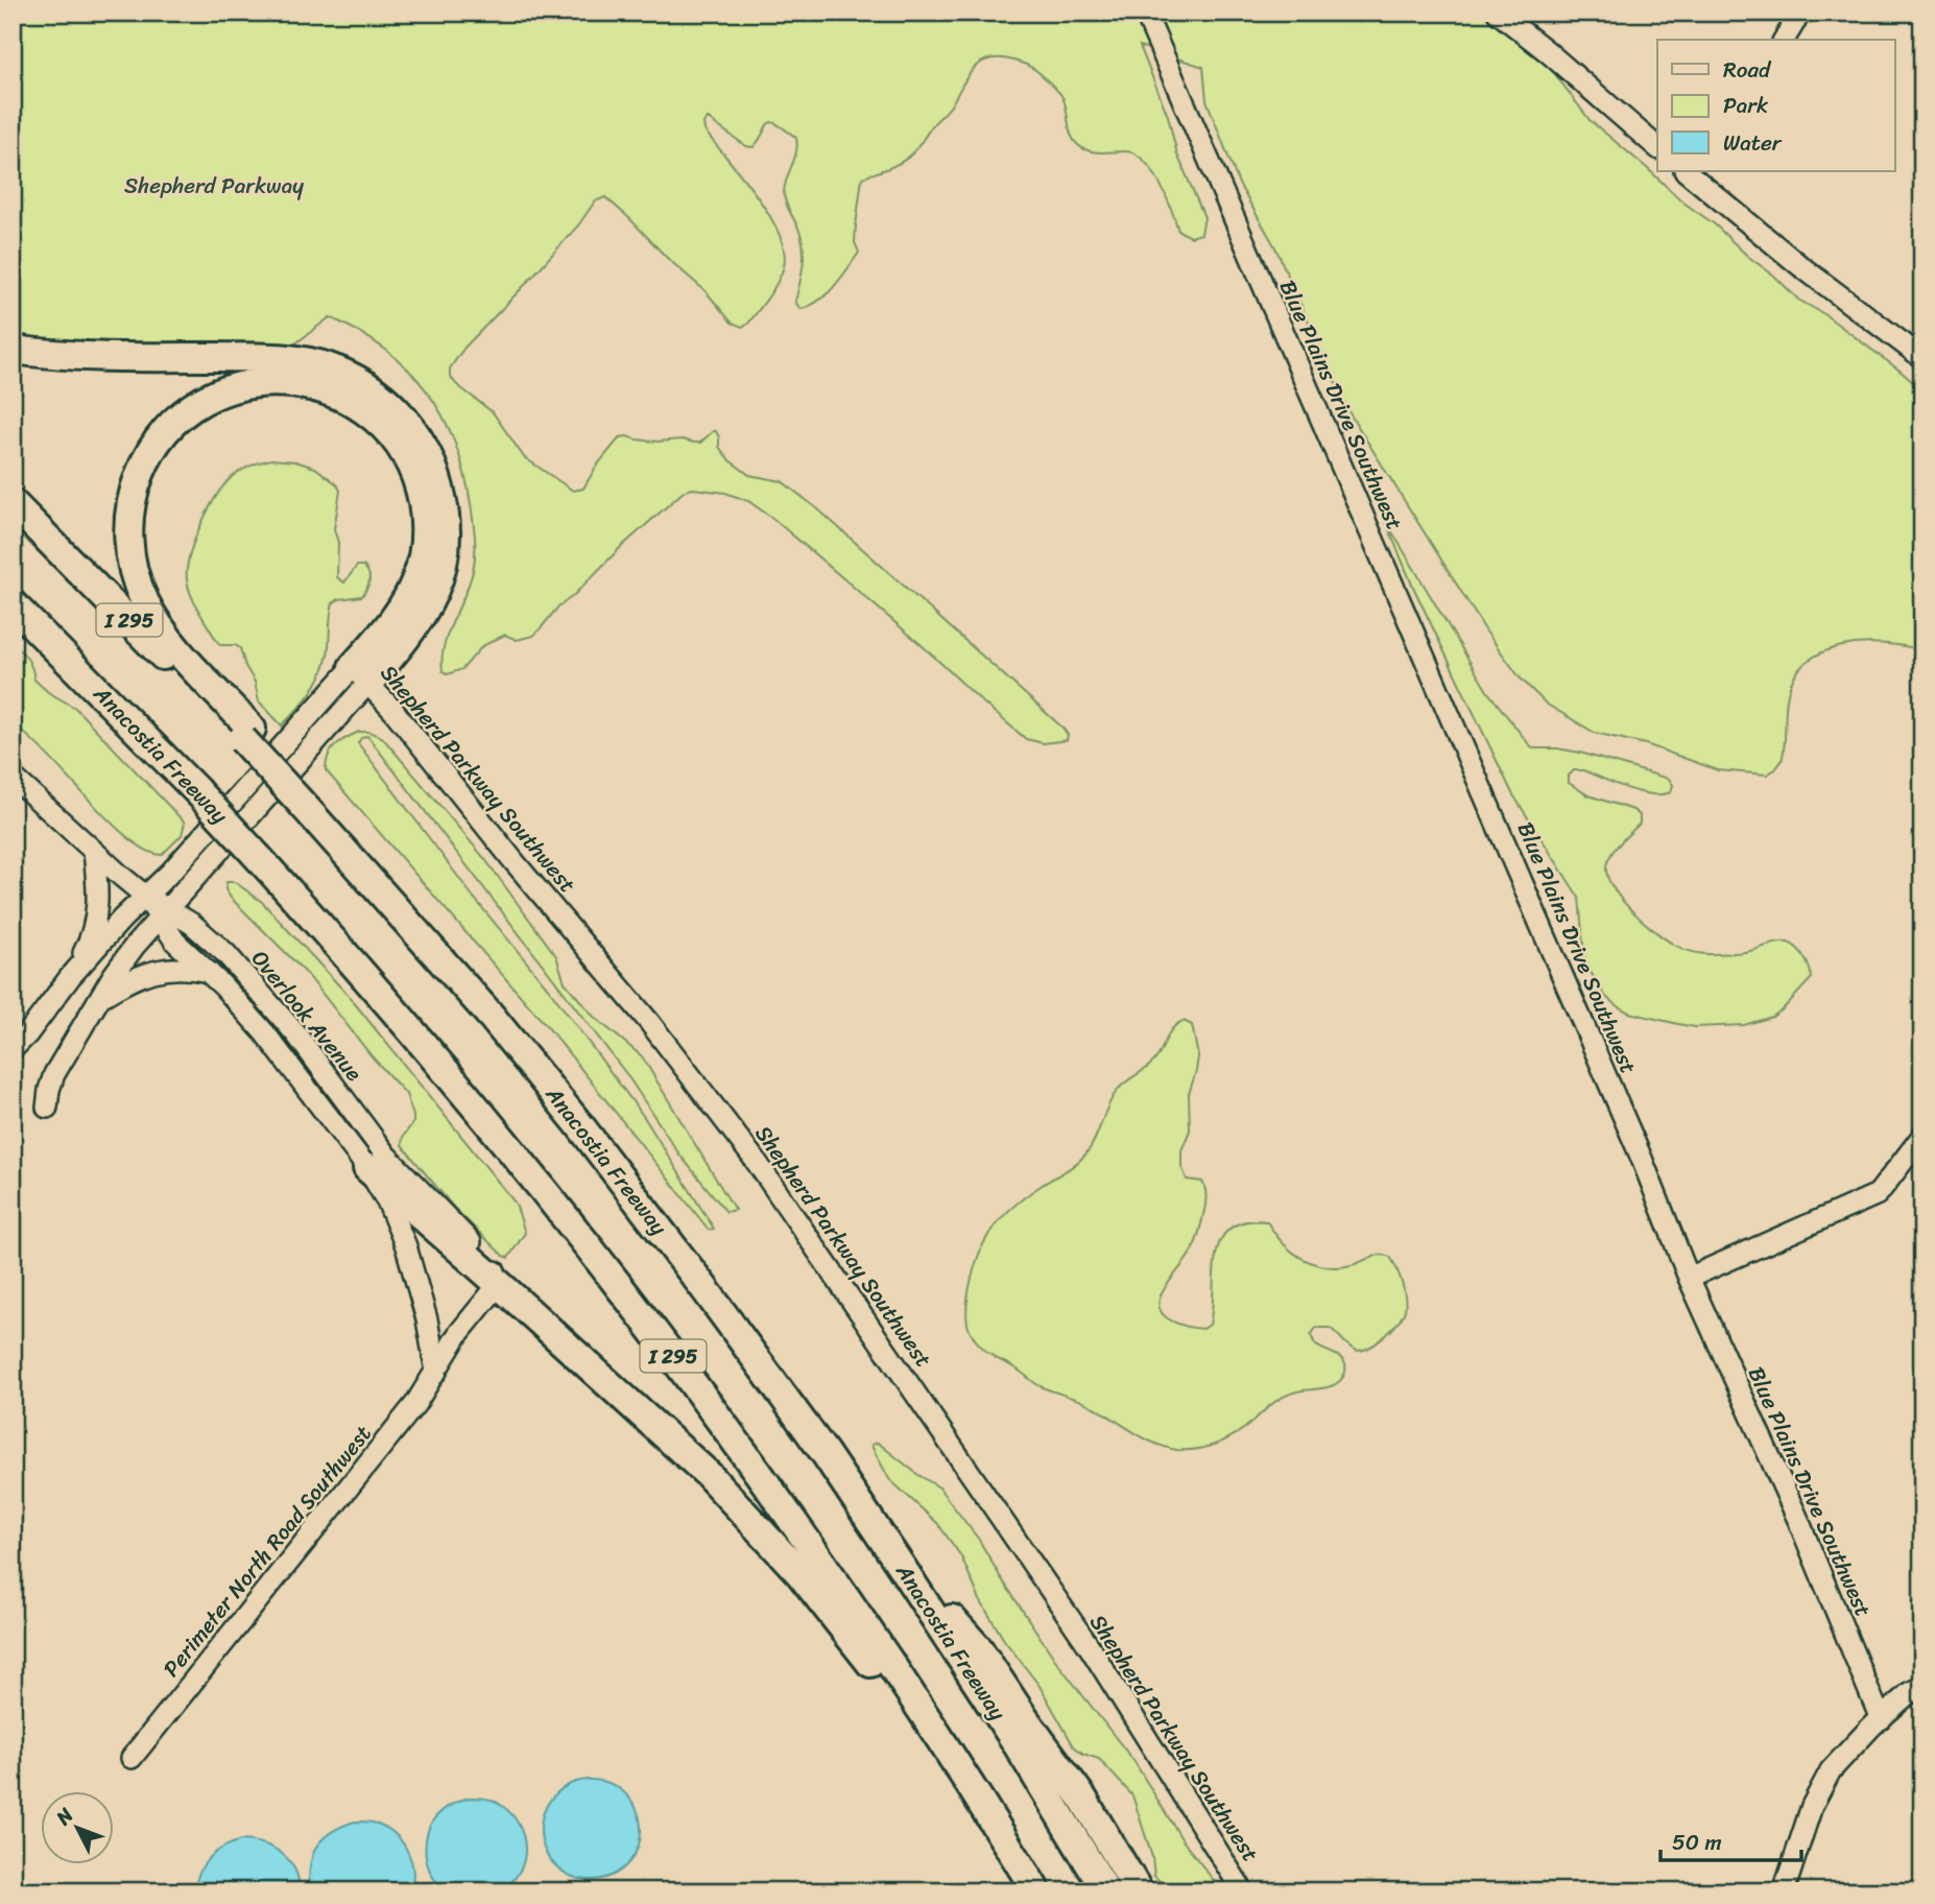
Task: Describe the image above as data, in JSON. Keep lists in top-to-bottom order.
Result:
{
  "streets": {
    "highway": ["I 295", "Anacostia Freeway"],
    "street": [
      "Blue Plains Drive Southwest",
      "Shepherd Parkway Southwest",
      "Overlook Avenue",
      "Perimeter North Road Southwest"
    ]
  },
  "crossings": [
    ["Overlook Avenue", "Perimeter North Road Southwest"]
  ],
  "parks": ["Shepherd Parkway"],
  "legend": ["Road", "Park", "Water"],
  "scale_bar": "50 m",
  "north": "top left"
}
